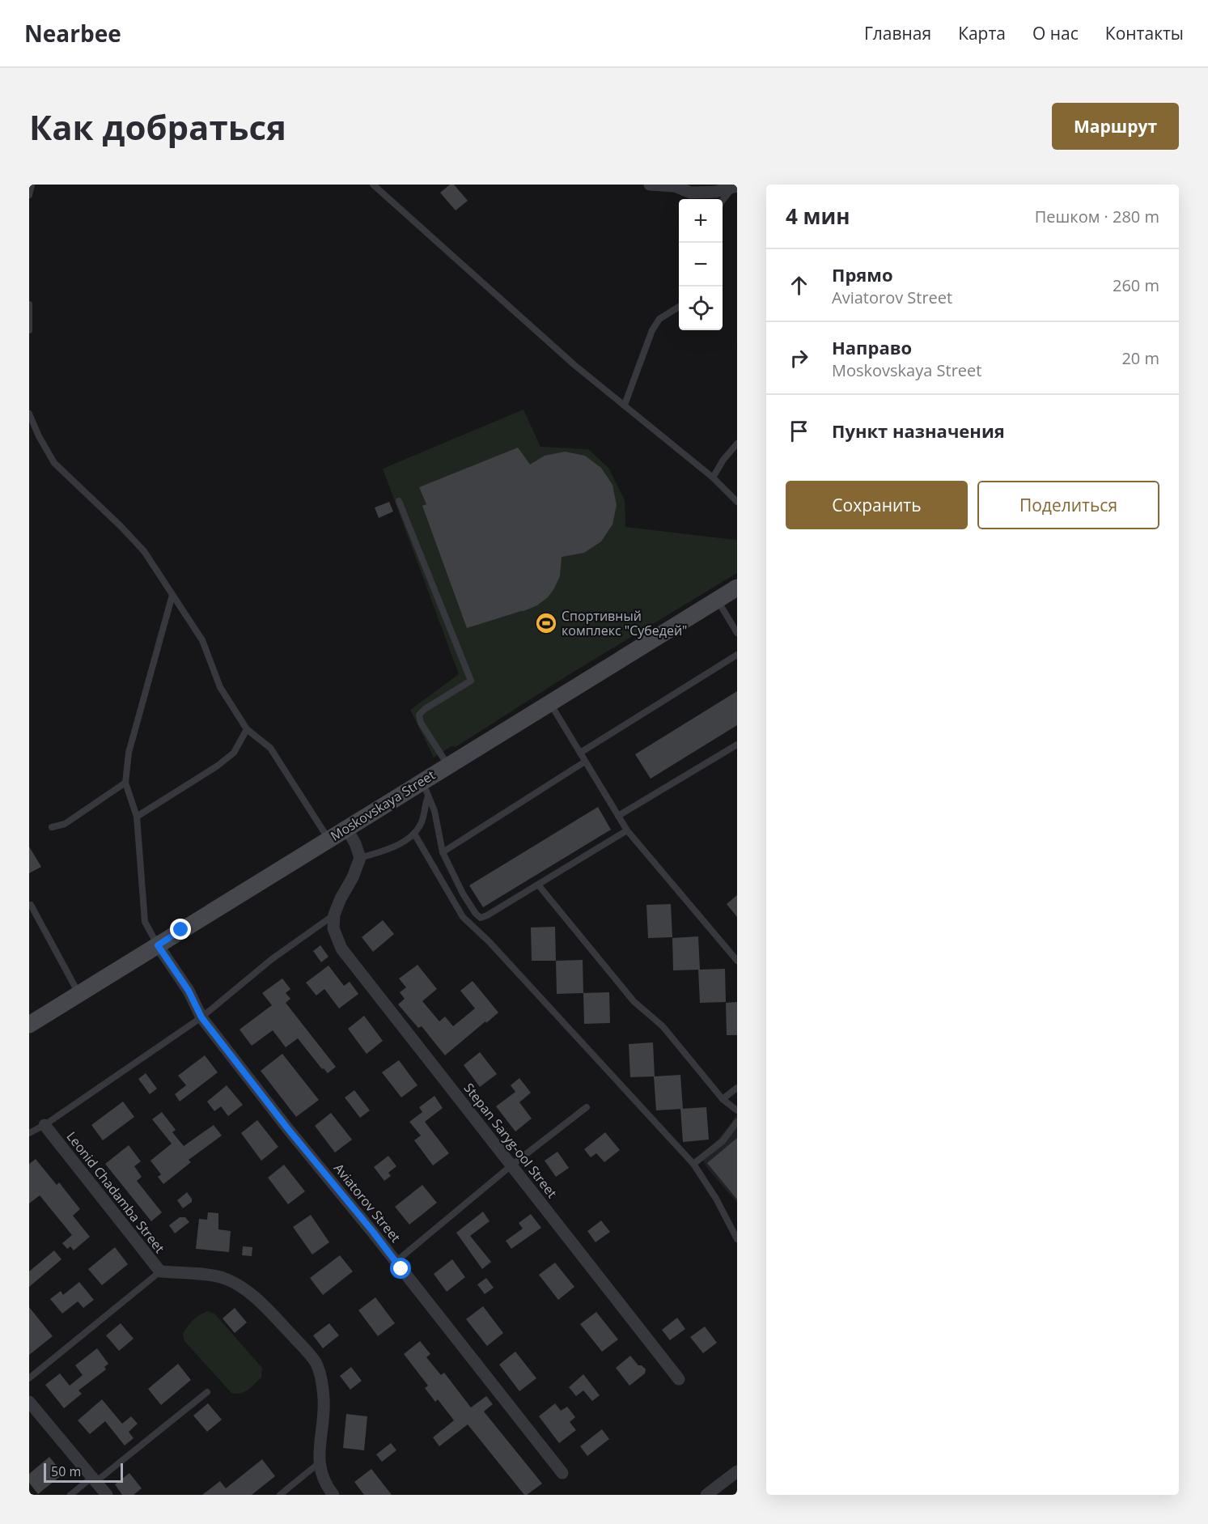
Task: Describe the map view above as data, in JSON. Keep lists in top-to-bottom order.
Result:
{
  "streets": {
    "main road": ["Moskovskaya Street"],
    "street": ["Stepan Saryg-ool Street", "Leonid Chadamba Street", "Aviatorov Street"]
  },
  "crossings": [
    ["Moskovskaya Street", "Aviatorov Street"]
  ],
  "places": {
    "sports": ["Спортивный комплекс \"Субедей\""]
  },
  "scale_bar": "50 m",
  "page": {
    "header": "Nearbee",
    "nav": [
      "Главная",
      "Карта",
      "О нас",
      "Контакты"
    ],
    "buttons": [
      "Маршрут",
      ["Сохранить", "Поделиться"]
    ],
    "title": "Как добраться",
    "heading": ["4 мин", "Пешком · 280 m"],
    "map_buttons": ["+", "−"],
    "list": [
      ["Прямо", "Aviatorov Street", "260 m"],
      ["Направо", "Moskovskaya Street", "20 m"],
      "Пункт назначения"
    ],
    "scale": "50 m"
  }
}
